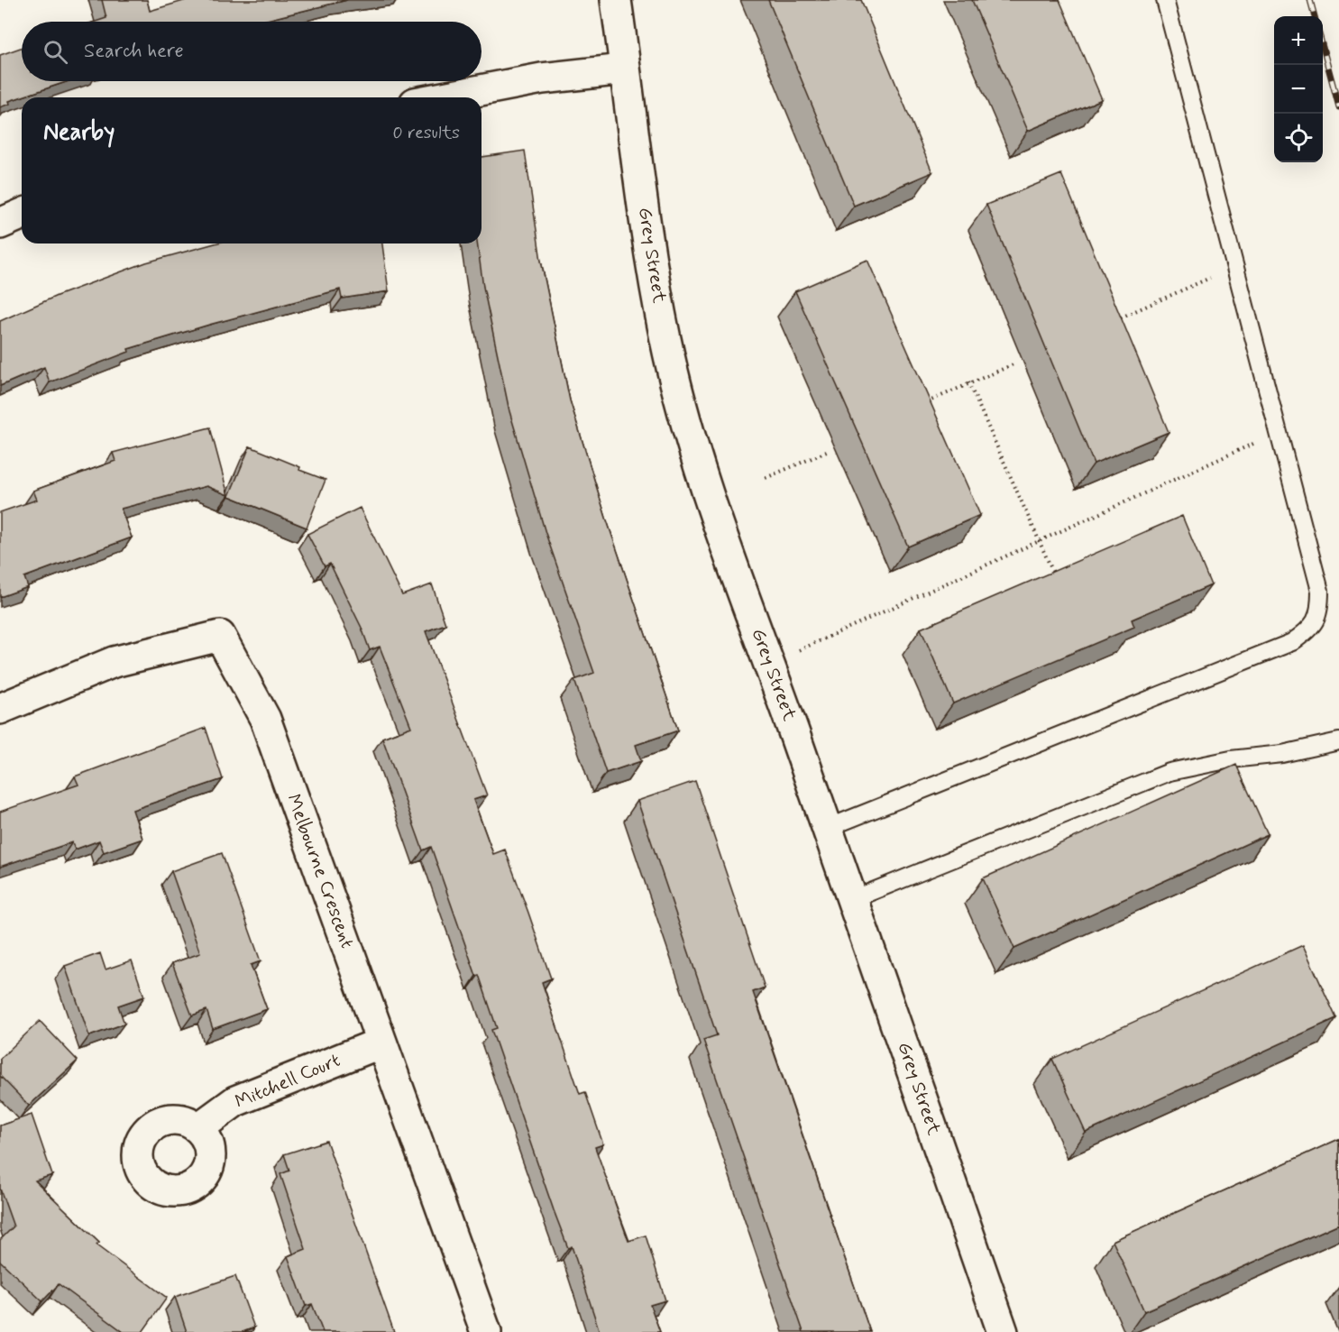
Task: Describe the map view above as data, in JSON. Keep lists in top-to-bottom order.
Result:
{
  "streets": {
    "street": ["Grey Street", "Melbourne Crescent", "Mitchell Court"]
  },
  "crossings": [
    ["Melbourne Crescent", "Mitchell Court"]
  ],
  "page": {
    "map_buttons": ["+", "−"],
    "search": "Search here",
    "heading": ["Nearby", "0 results"]
  }
}
